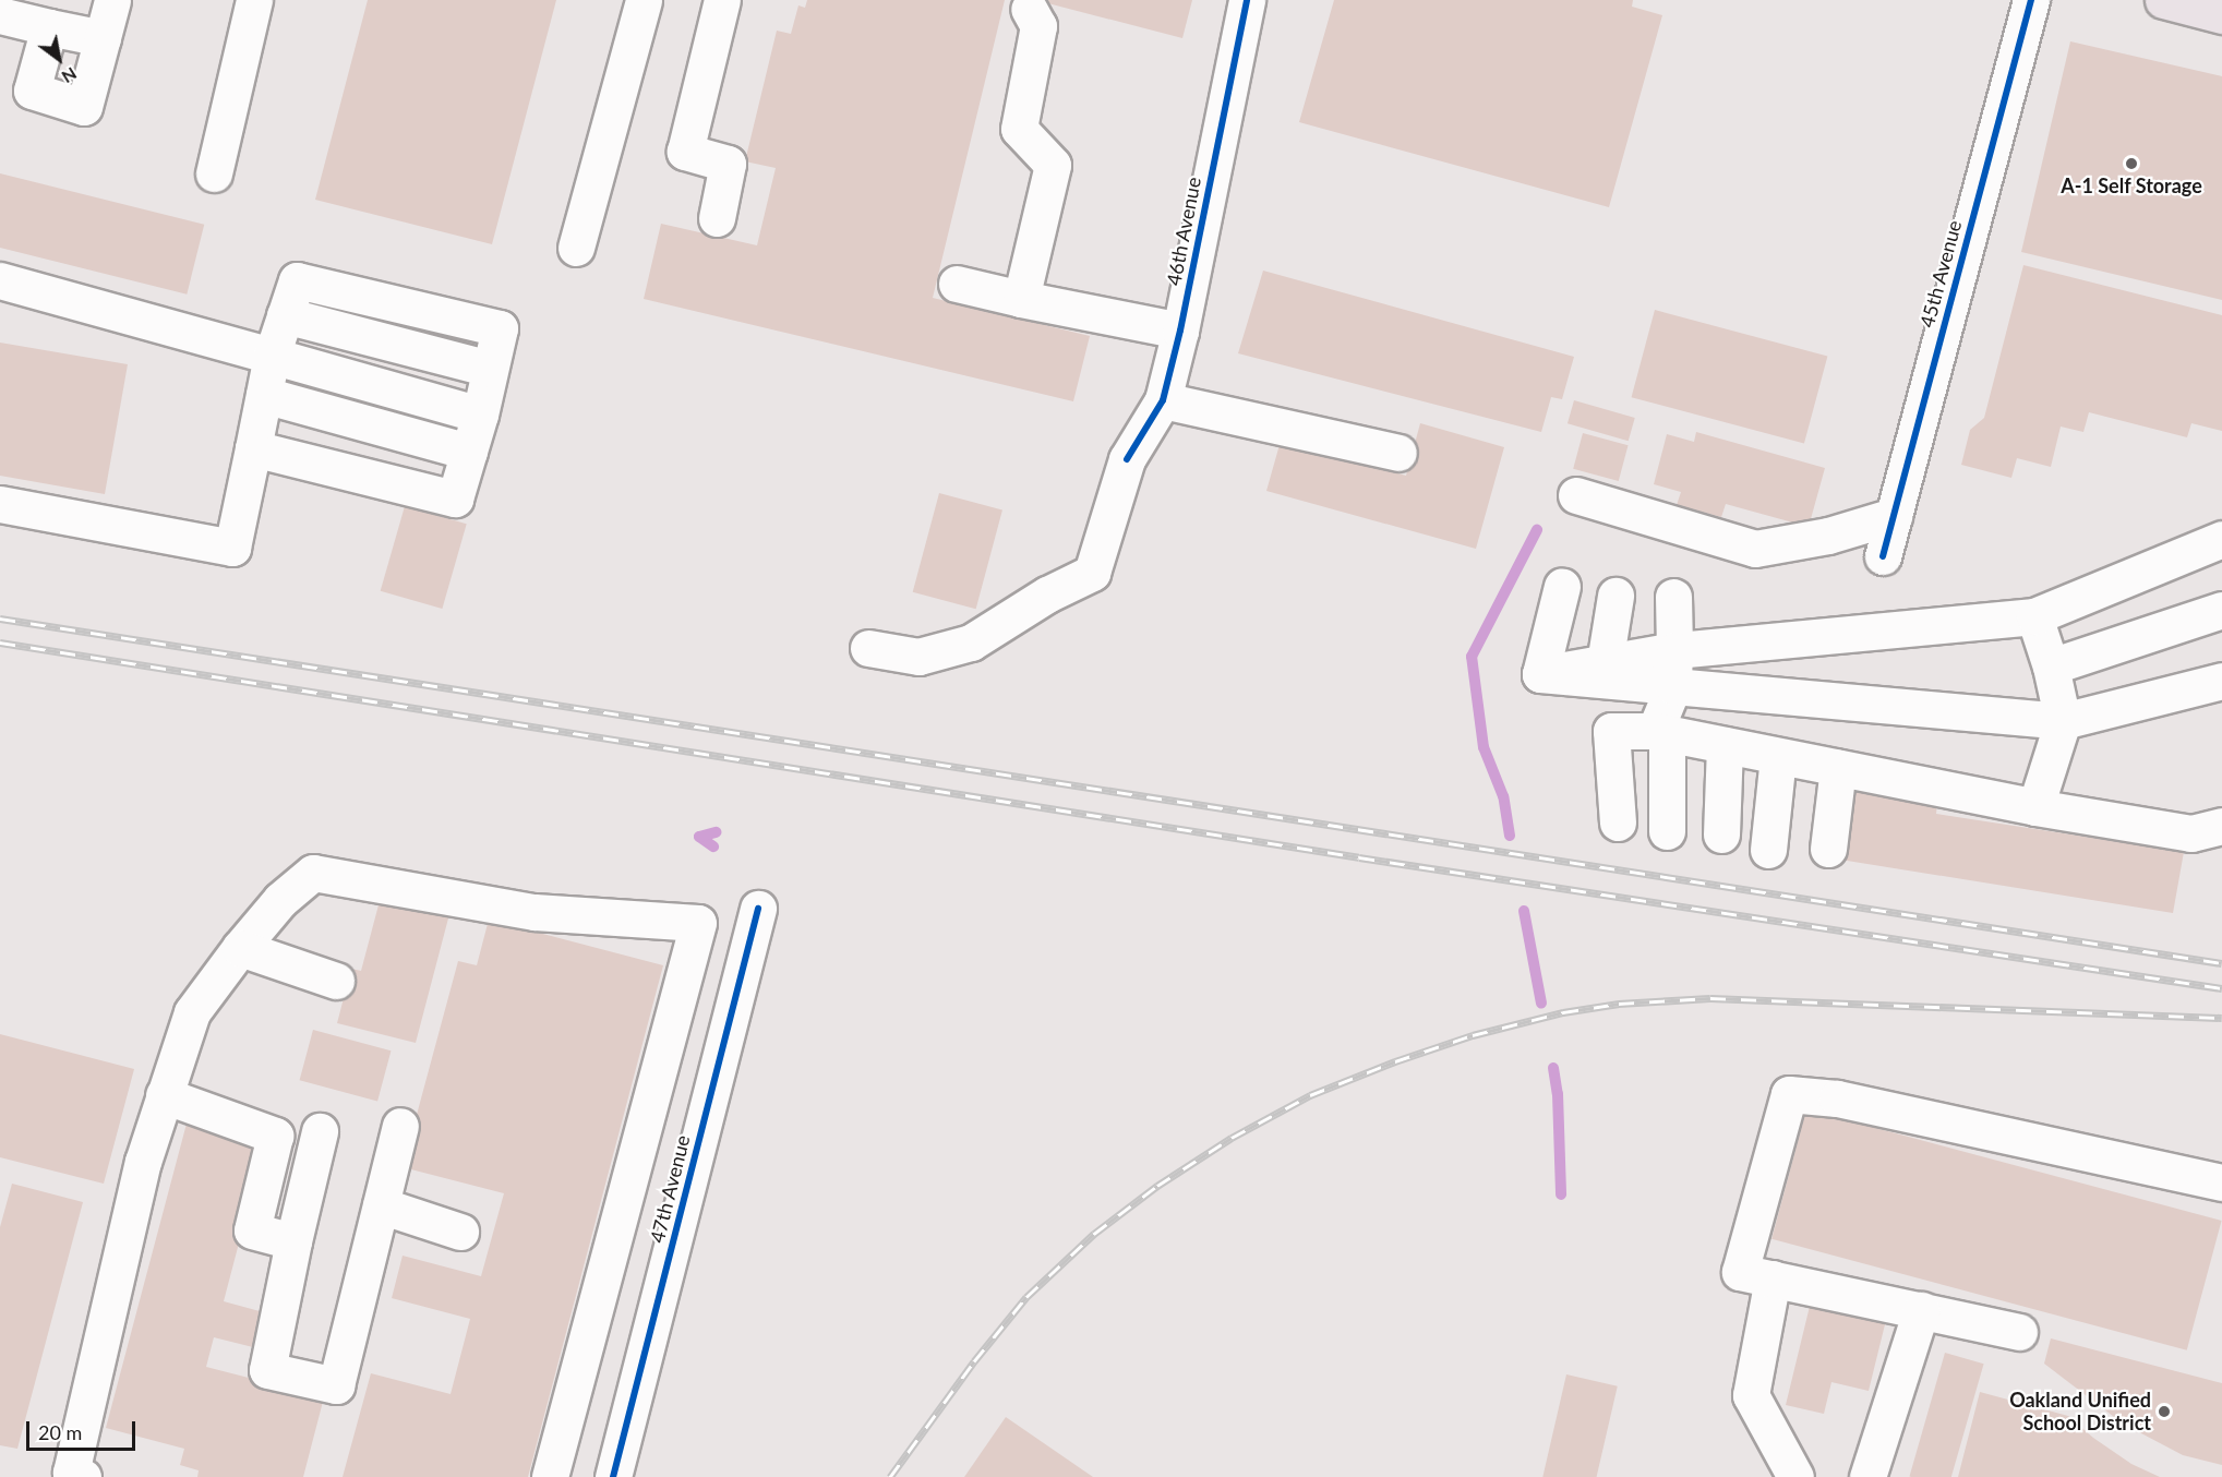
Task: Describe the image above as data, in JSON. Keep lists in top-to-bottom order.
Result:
{
  "streets": {
    "street": ["46th Avenue", "45th Avenue", "47th Avenue"]
  },
  "places": ["A-1 Self Storage", "Oakland Unified School District"],
  "scale_bar": "20 m",
  "north": "bottom right"
}
